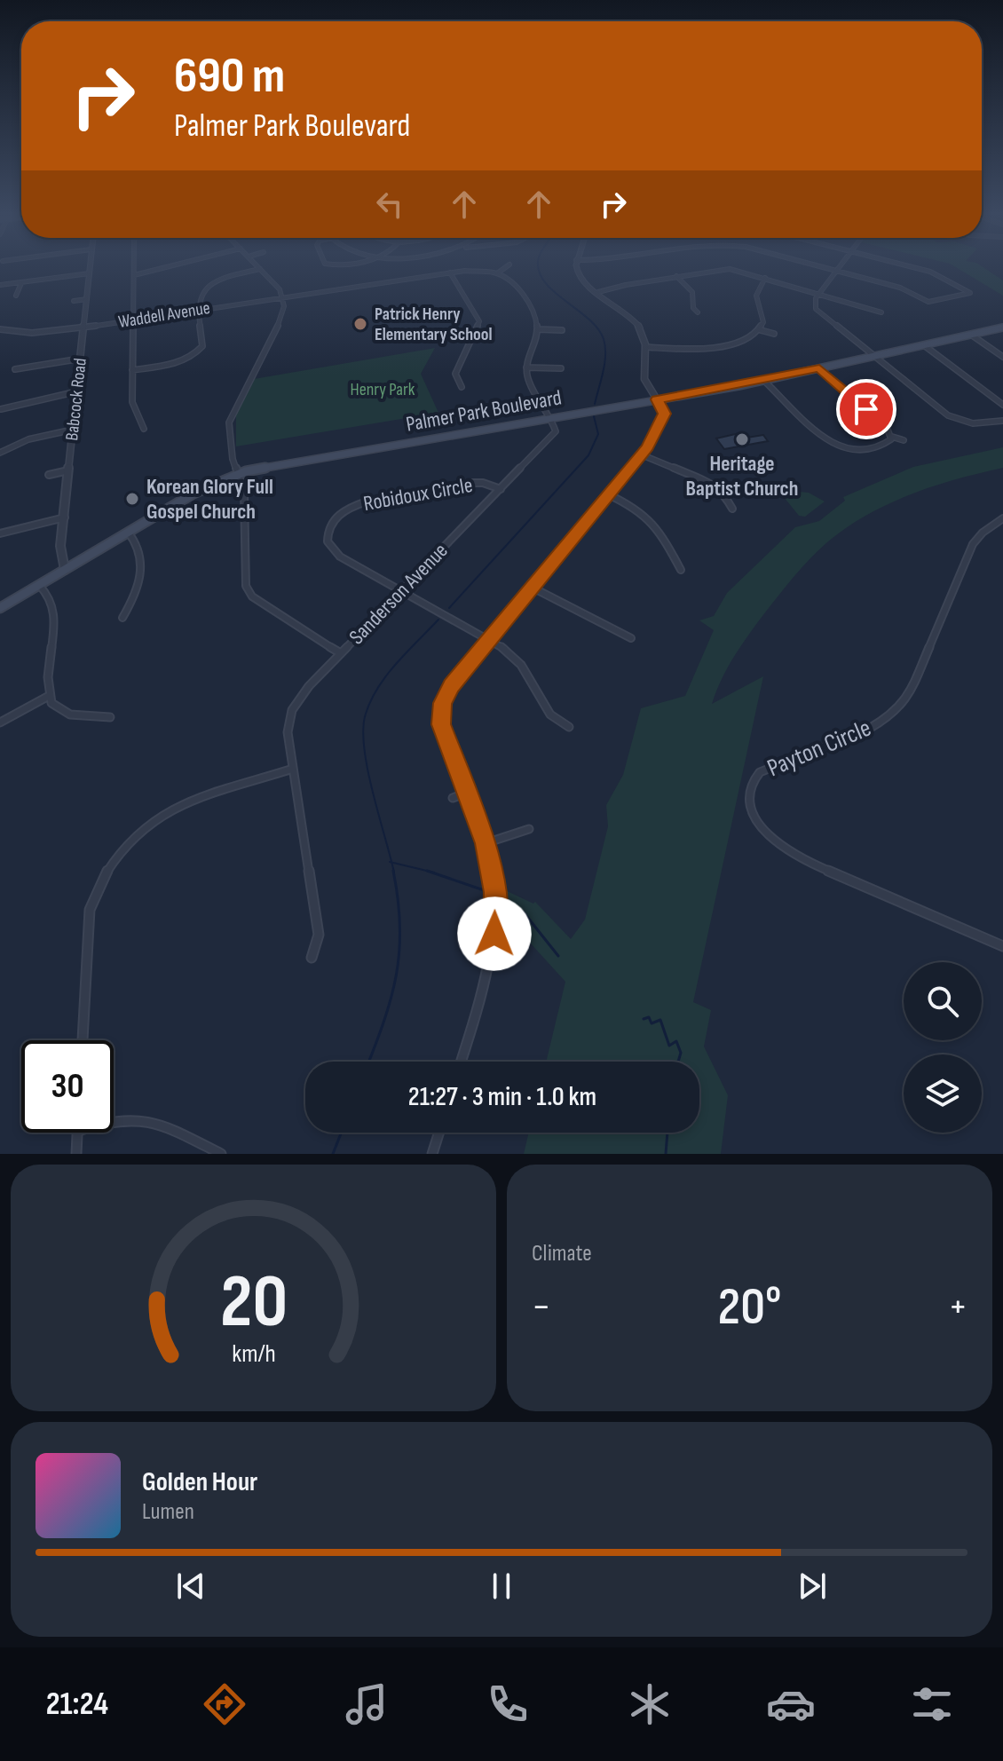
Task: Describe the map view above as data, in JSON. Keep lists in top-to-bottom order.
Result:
{
  "streets": {
    "main road": ["Palmer Park Boulevard"],
    "street": [
      "Waddell Avenue",
      "Babcock Road",
      "Robidoux Circle",
      "Sanderson Avenue",
      "Payton Circle"
    ]
  },
  "crossings": [
    ["Waddell Avenue", "Babcock Road"],
    ["Babcock Road", "Palmer Park Boulevard"],
    ["Palmer Park Boulevard", "Sanderson Avenue"],
    ["Robidoux Circle", "Sanderson Avenue"]
  ],
  "parks": ["Henry Park"],
  "places": ["Patrick Henry Elementary School", "Heritage Baptist Church", "Korean Glory Full Gospel Church"],
  "page": {
    "turn": ["690 m", "Palmer Park Boulevard"],
    "limit": "30",
    "trip": "21:27 · 3 min · 1.0 km",
    "tile": "Climate",
    "heat": ["−", "20°", "+"],
    "song": ["Golden Hour", "Lumen"],
    "tabs": "21:24",
    "gauge": ["20", "km/h"]
  }
}
